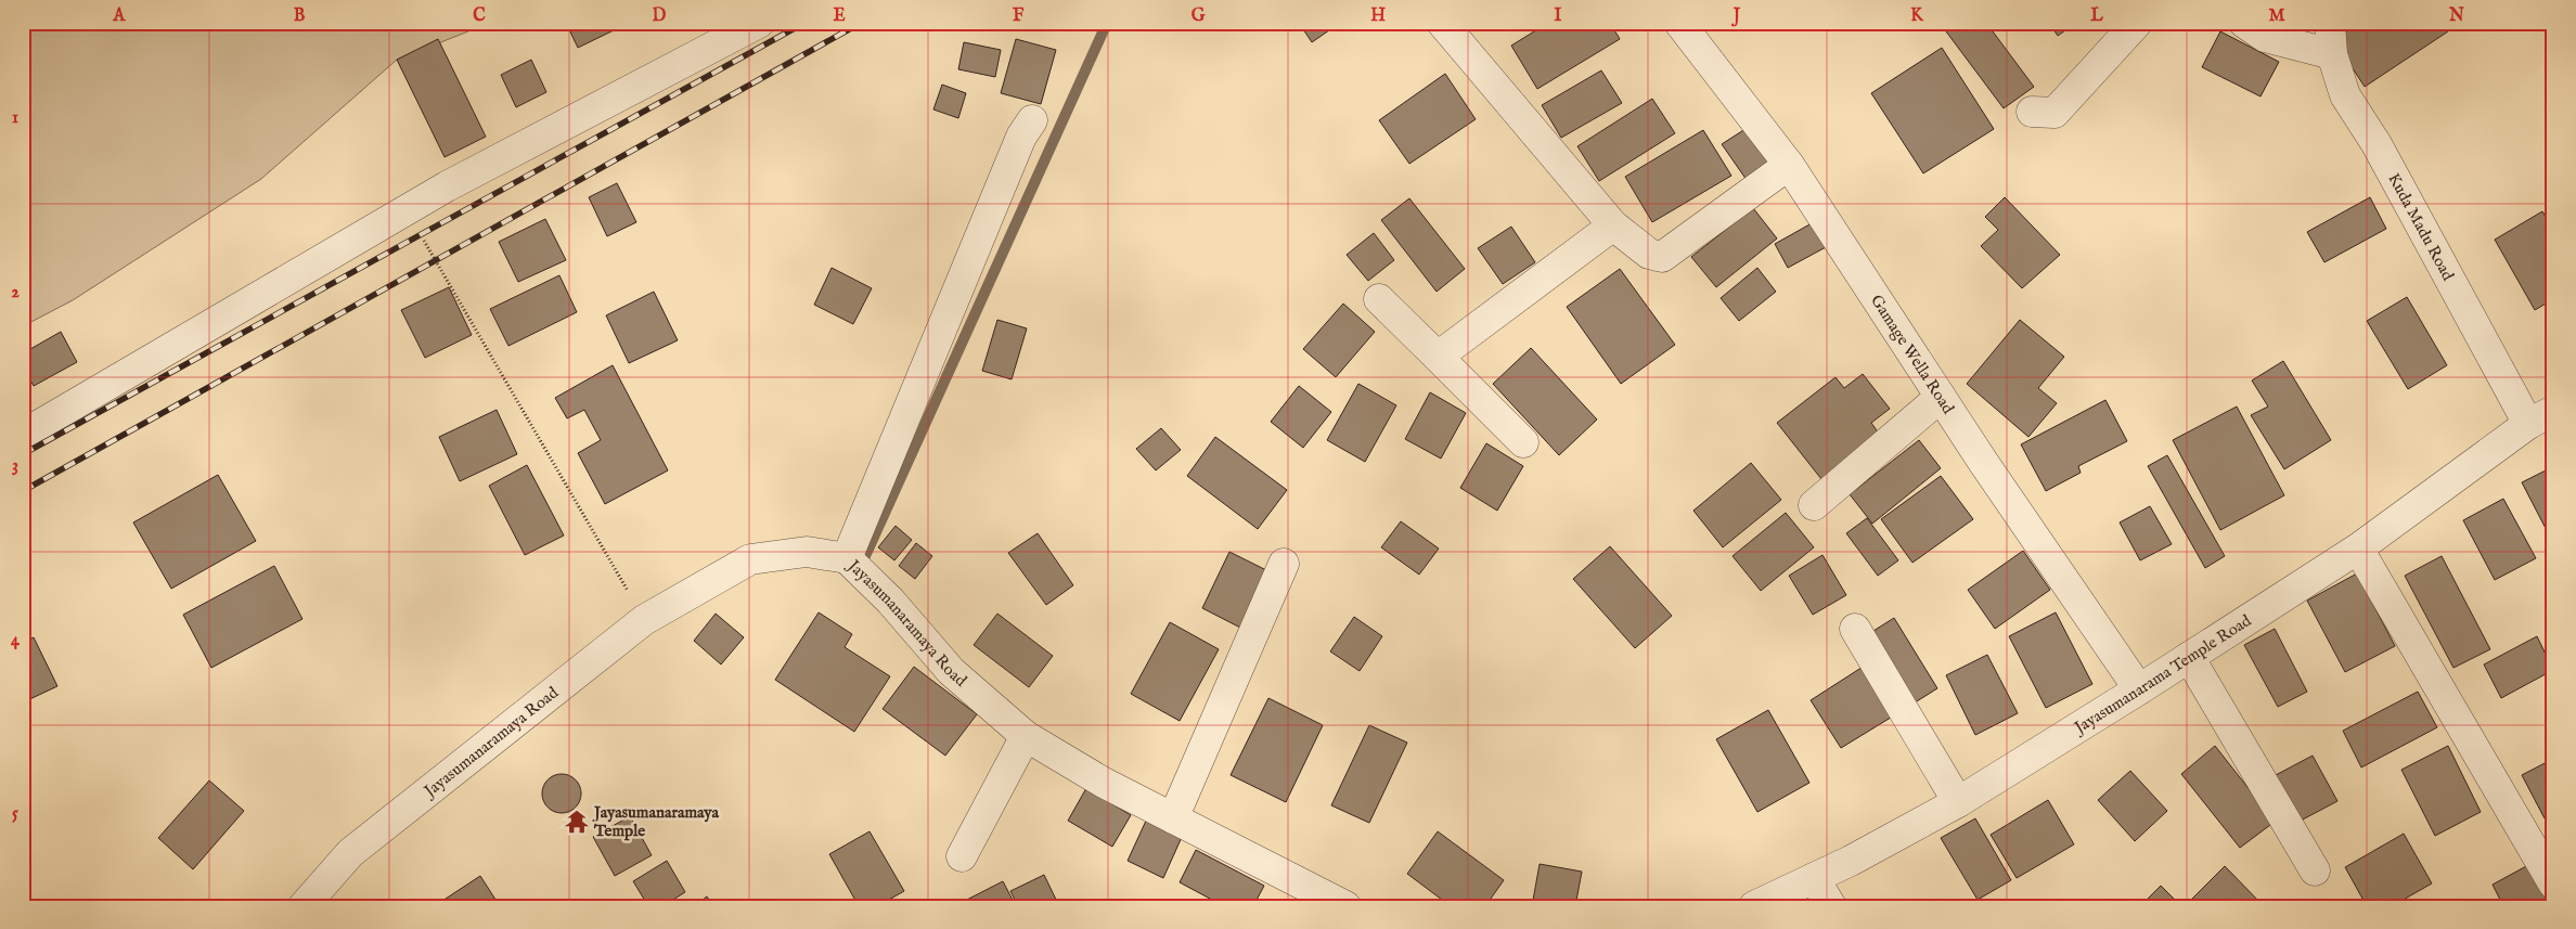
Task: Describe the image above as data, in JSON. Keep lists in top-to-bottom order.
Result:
{
  "streets": {
    "street": [
      "Kuda Madu Road",
      "Gamage Wella Road",
      "Jayasumanaramaya Road",
      "Jayasumanarama Temple Road"
    ]
  },
  "crossings": [
    ["Kuda Madu Road", "Jayasumanarama Temple Road"],
    ["Gamage Wella Road", "Jayasumanarama Temple Road"]
  ],
  "places": {
    "temple": ["Jayasumanaramaya Temple"]
  },
  "grid": {
    "columns": [
      "A",
      "B",
      "C",
      "D",
      "E",
      "F",
      "G",
      "H",
      "I",
      "J",
      "K",
      "L",
      "M",
      "N"
    ],
    "rows": [
      "1",
      "2",
      "3",
      "4",
      "5"
    ]
  }
}
